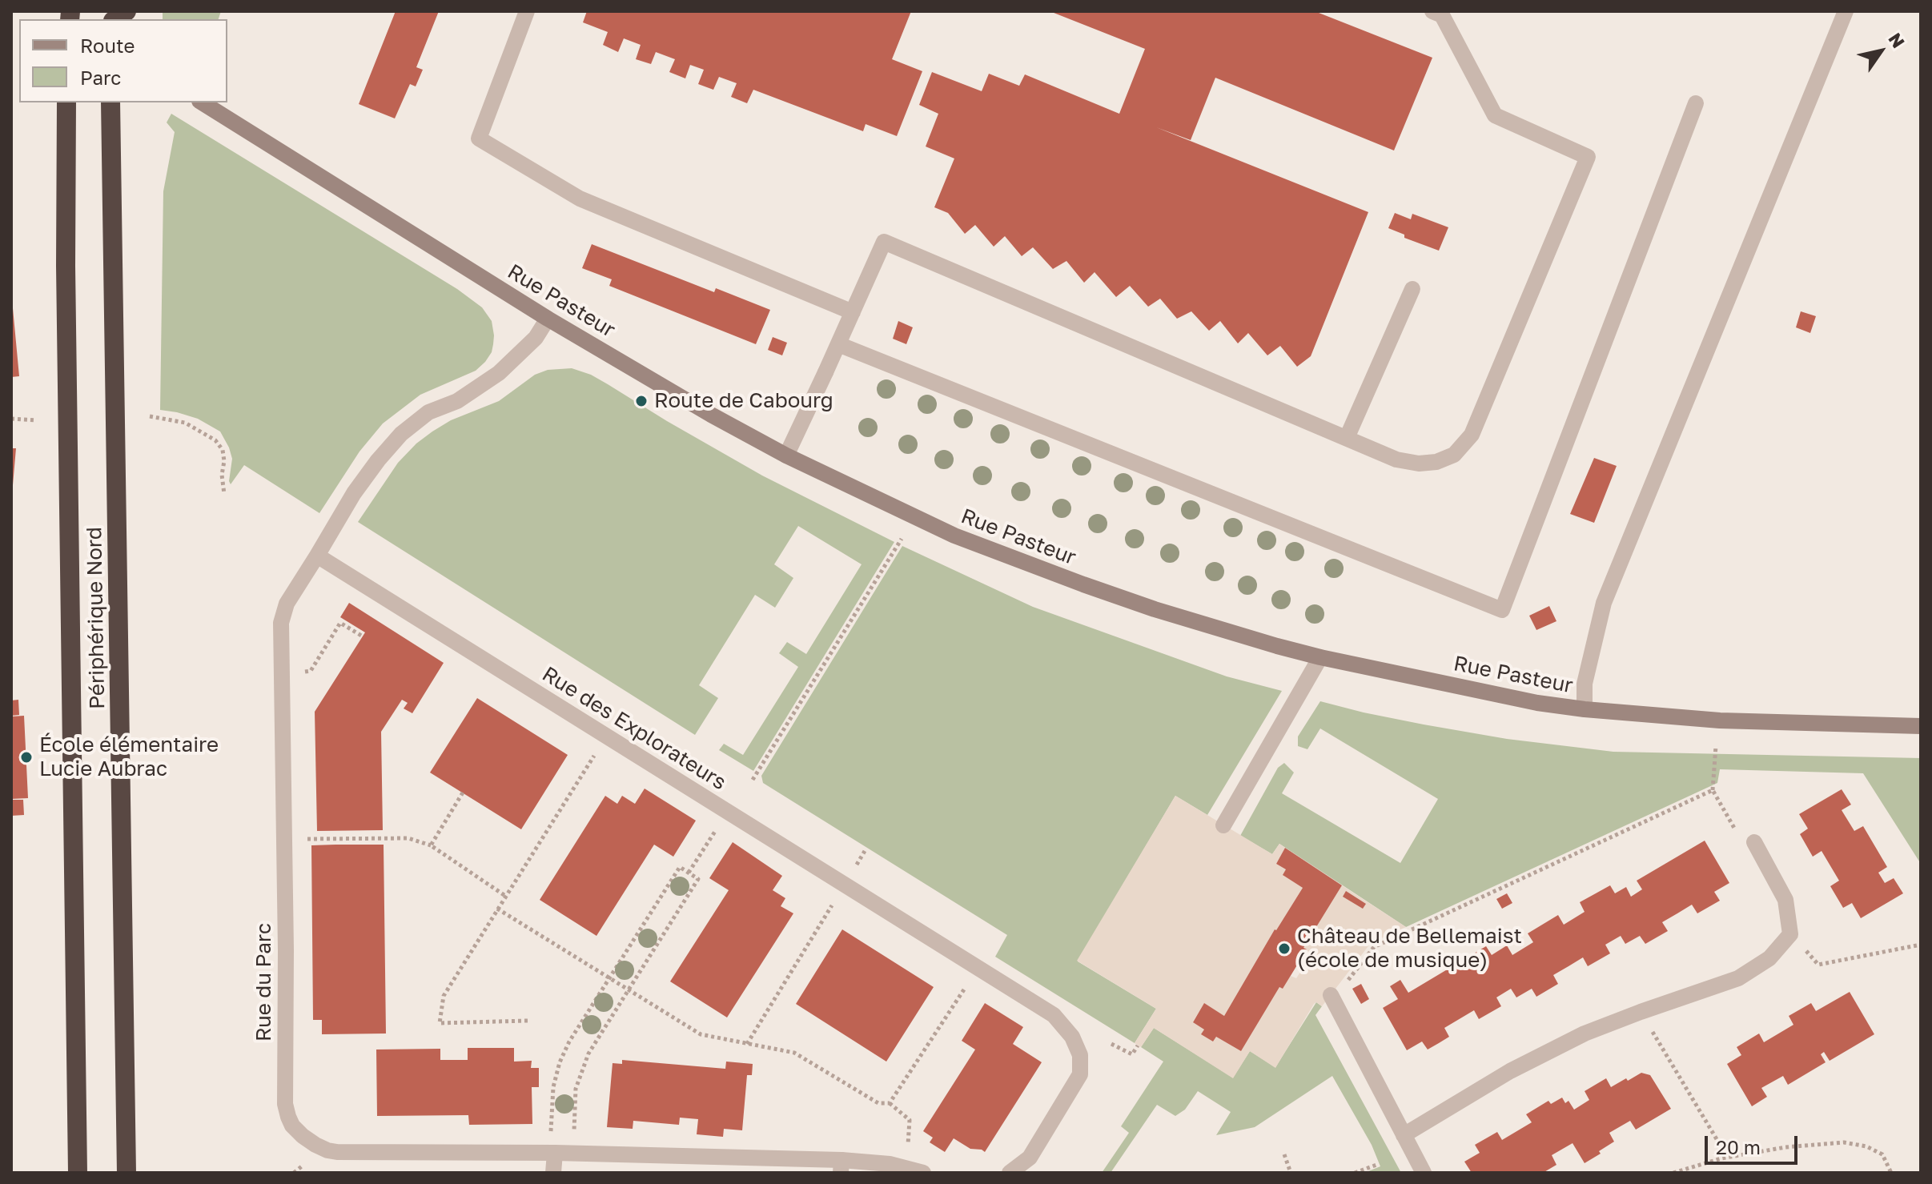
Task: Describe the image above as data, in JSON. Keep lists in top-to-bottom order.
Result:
{
  "streets": {
    "highway": ["Périphérique Nord"],
    "main road": ["Rue Pasteur"],
    "street": ["Rue des Explorateurs", "Rue du Parc"]
  },
  "crossings": [
    ["Rue des Explorateurs", "Rue du Parc"]
  ],
  "places": ["Route de Cabourg", "École élémentaire Lucie Aubrac", "Château de Bellemaist (école de musique)"],
  "legend": ["Route", "Parc"],
  "scale_bar": "20 m",
  "north": "top right"
}
